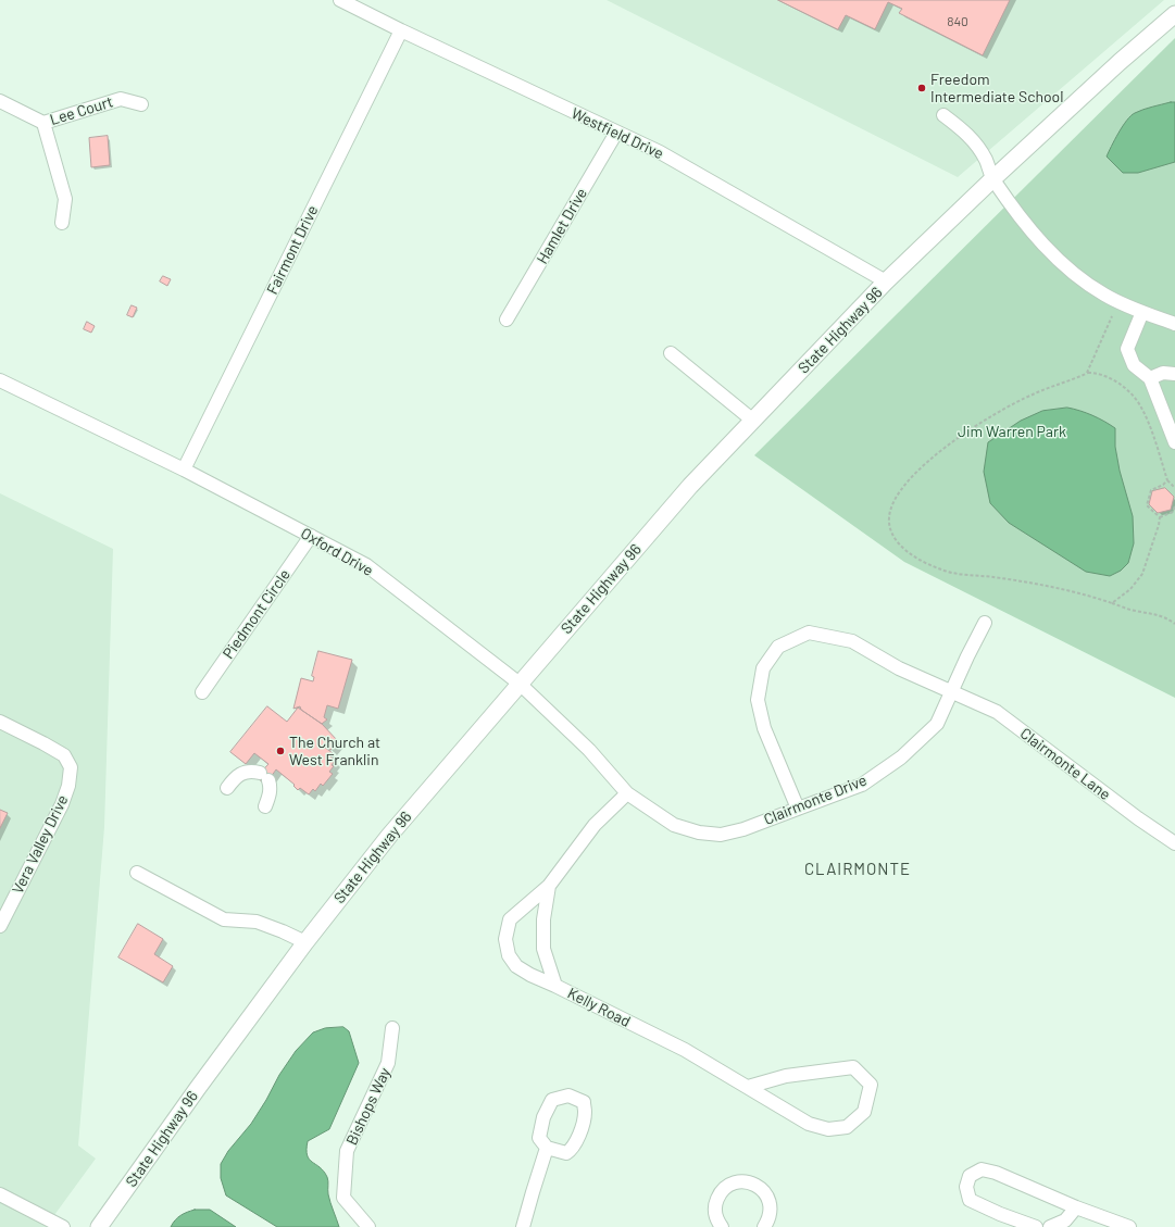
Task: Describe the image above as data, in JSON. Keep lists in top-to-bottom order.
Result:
{
  "streets": {
    "main road": ["State Highway 96"],
    "street": [
      "Lee Court",
      "Westfield Drive",
      "Hamlet Drive",
      "Fairmont Drive",
      "Oxford Drive",
      "Piedmont Circle",
      "Clairmonte Lane",
      "Clairmonte Drive",
      "Vera Valley Drive",
      "Kelly Road",
      "Bishops Way"
    ]
  },
  "crossings": [
    ["Westfield Drive", "Hamlet Drive"],
    ["Westfield Drive", "Fairmont Drive"],
    ["Westfield Drive", "State Highway 96"],
    ["Fairmont Drive", "Oxford Drive"],
    ["State Highway 96", "Oxford Drive"],
    ["Oxford Drive", "Piedmont Circle"],
    ["Oxford Drive", "Clairmonte Drive"],
    ["Oxford Drive", "Kelly Road"],
    ["Clairmonte Lane", "Clairmonte Drive"],
    ["Clairmonte Drive", "Kelly Road"]
  ],
  "districts": ["CLAIRMONTE"],
  "parks": ["Jim Warren Park"],
  "places": ["Freedom Intermediate School", "The Church at West Franklin"],
  "house_numbers": ["840"]
}
